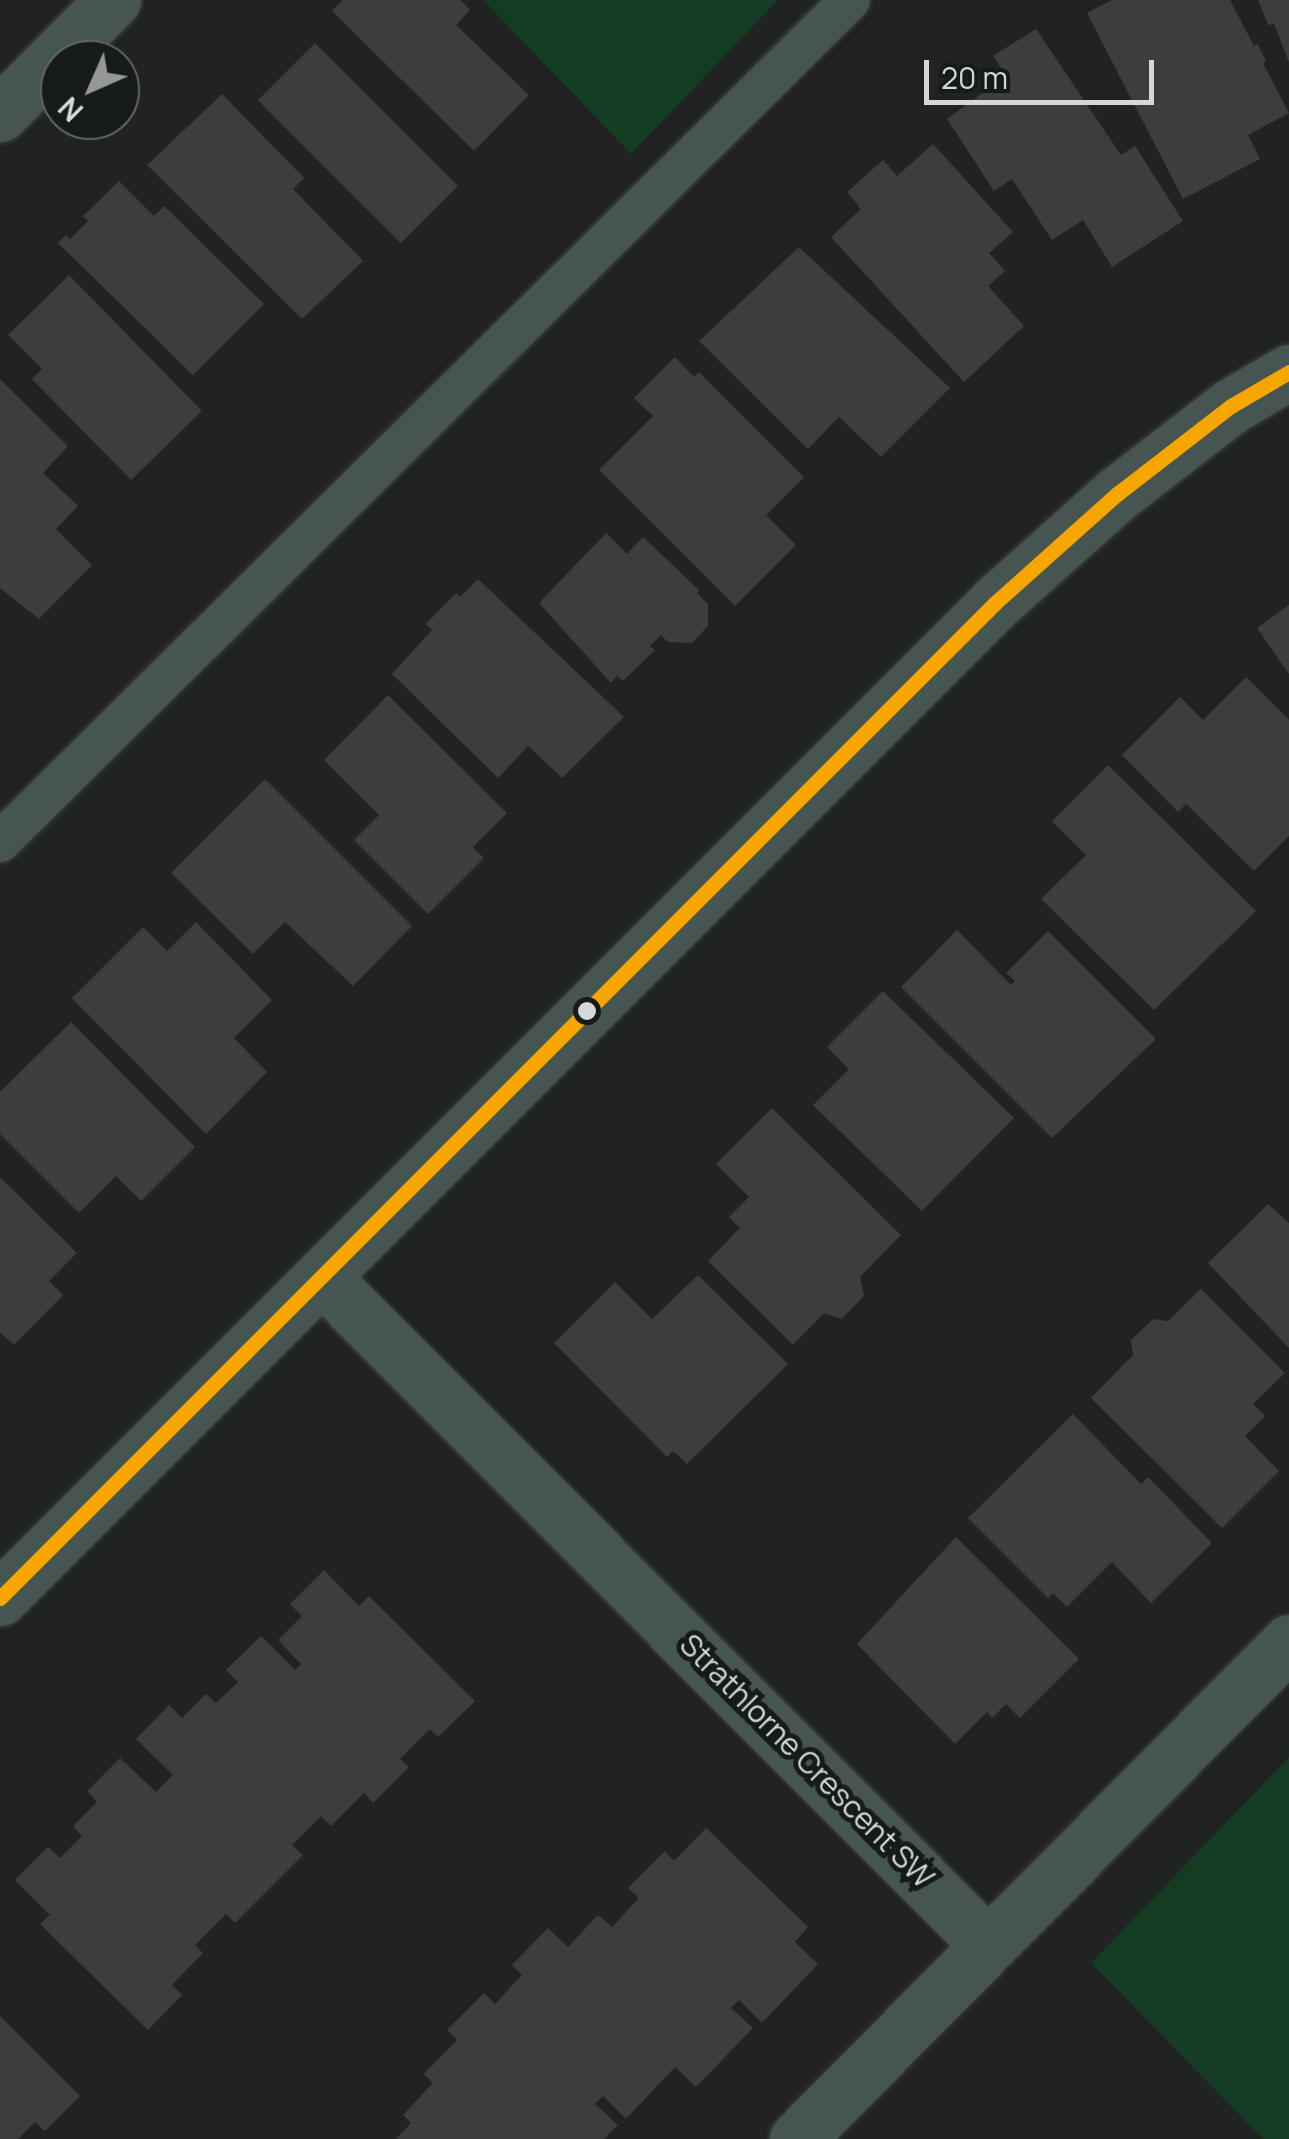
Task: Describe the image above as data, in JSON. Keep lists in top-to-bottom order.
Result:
{
  "streets": {
    "street": ["Strathlorne Crescent SW"]
  },
  "scale_bar": "20 m",
  "north": "bottom left"
}
